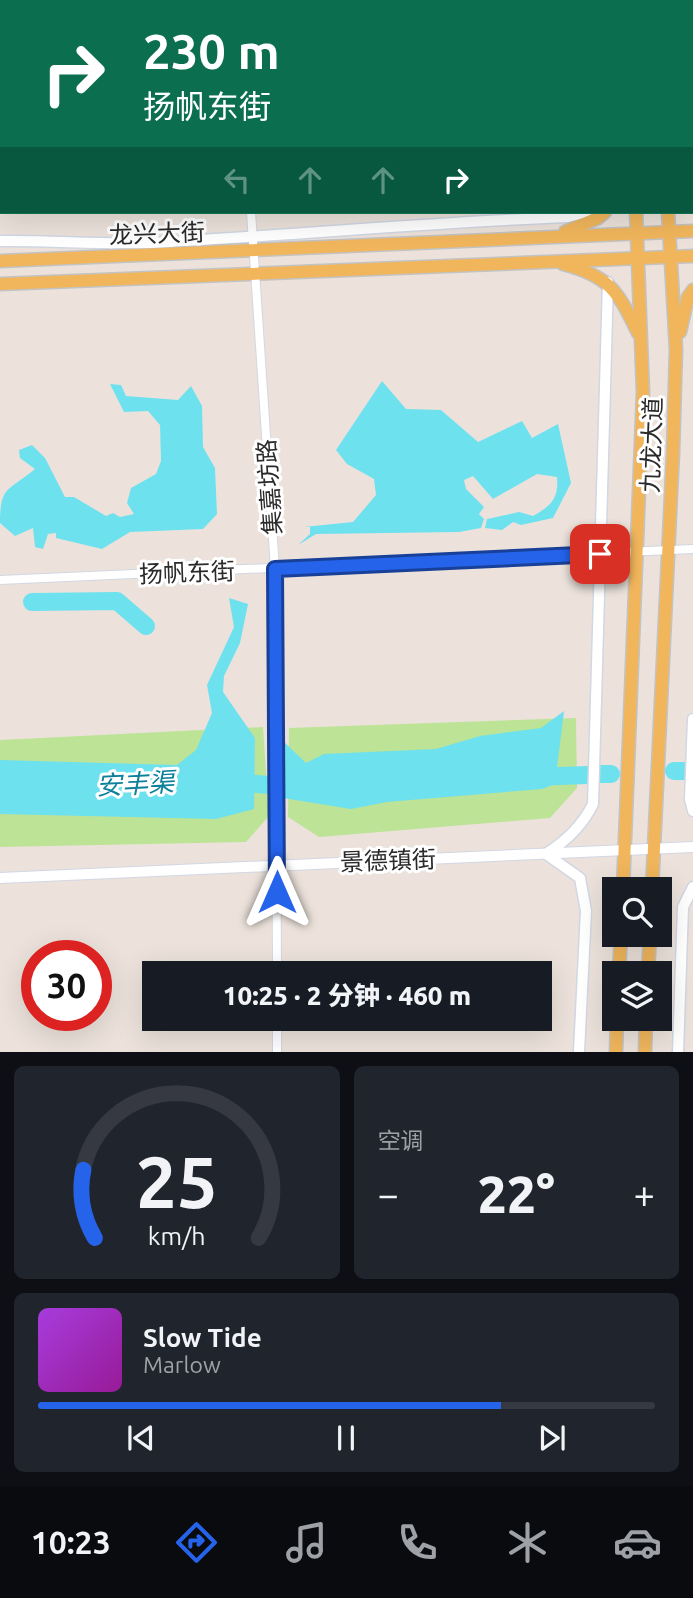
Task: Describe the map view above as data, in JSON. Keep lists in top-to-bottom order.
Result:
{
  "streets": {
    "main road": ["龙兴大街", "九龙大道"],
    "street": ["集嘉坊路", "扬帆东街", "景德镇街"]
  },
  "crossings": [
    ["龙兴大街", "九龙大道"],
    ["龙兴大街", "集嘉坊路"],
    ["九龙大道", "扬帆东街"],
    ["九龙大道", "景德镇街"],
    ["集嘉坊路", "扬帆东街"],
    ["集嘉坊路", "景德镇街"]
  ],
  "water": ["安丰渠"],
  "page": {
    "turn": ["230 m", "扬帆东街"],
    "limit": "30",
    "trip": "10:25 · 2 分钟 · 460 m",
    "tile": "空调",
    "heat": ["−", "22°", "+"],
    "song": ["Slow Tide", "Marlow"],
    "tabs": "10:23",
    "gauge": ["25", "km/h"]
  }
}
